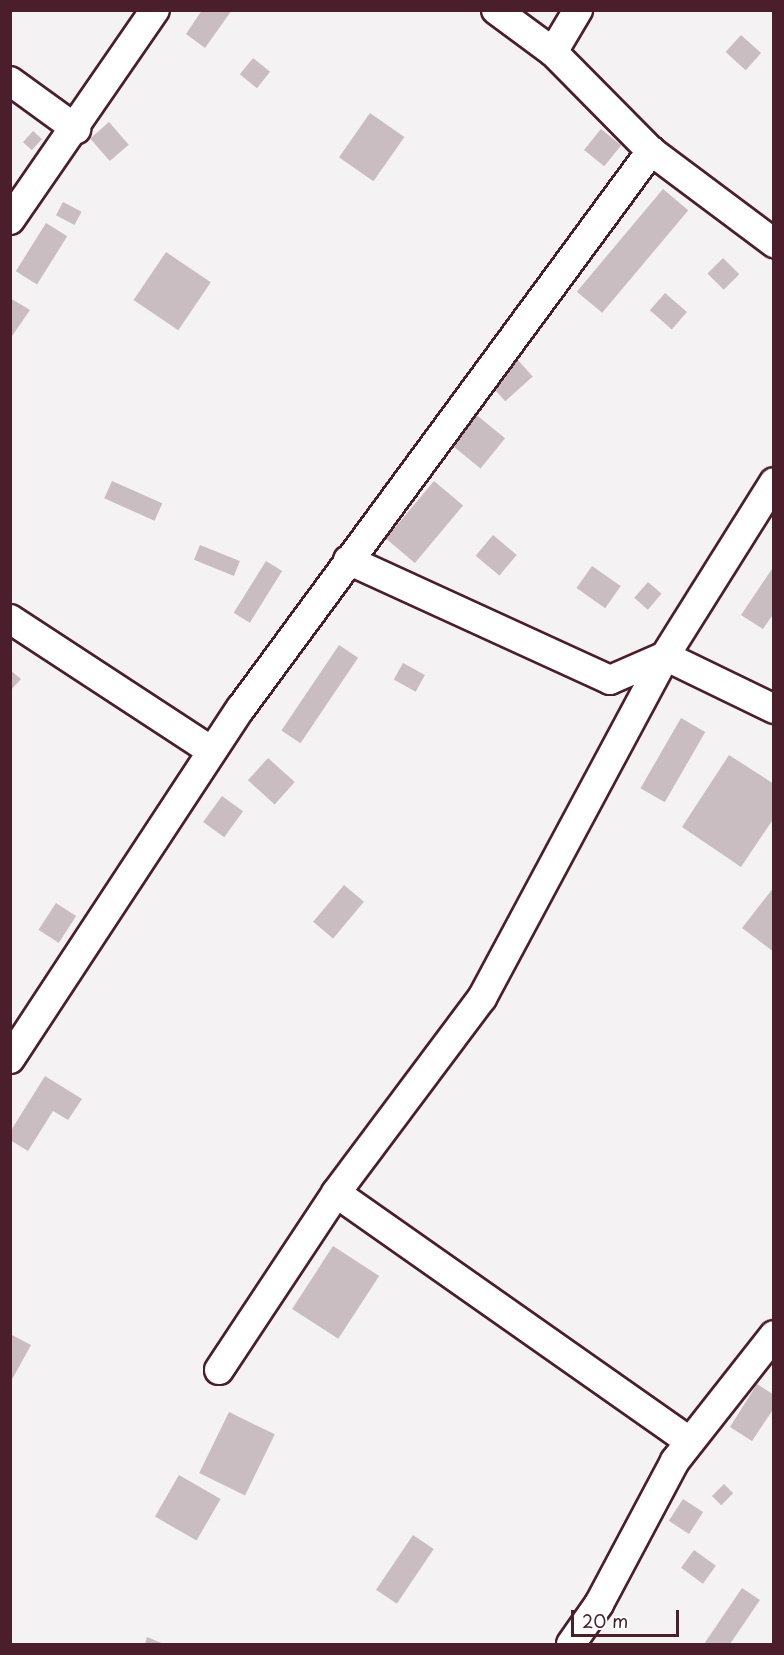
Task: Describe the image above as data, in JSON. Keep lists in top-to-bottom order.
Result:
{
  "scale_bar": "20 m"
}
